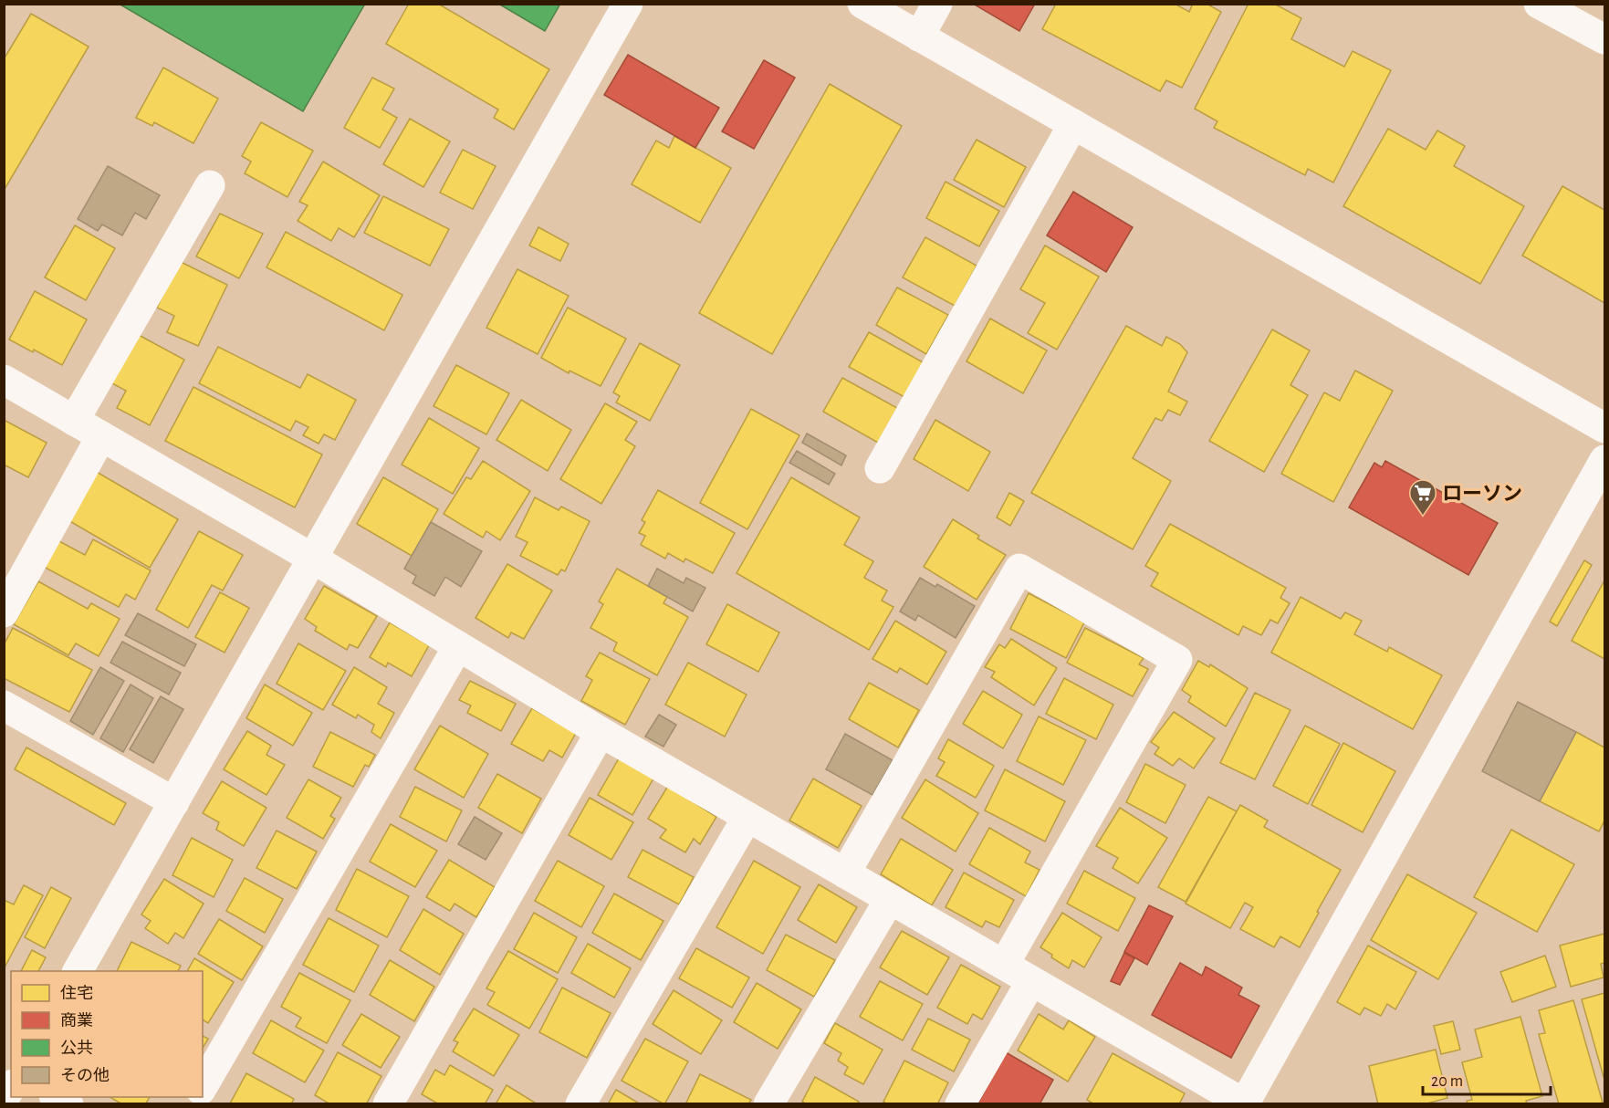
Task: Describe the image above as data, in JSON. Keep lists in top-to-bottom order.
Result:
{
  "places": {
    "supermarket": ["ローソン"]
  },
  "legend": [
    "住宅",
    "商業",
    "公共",
    "その他"
  ],
  "scale_bar": "20 m"
}
